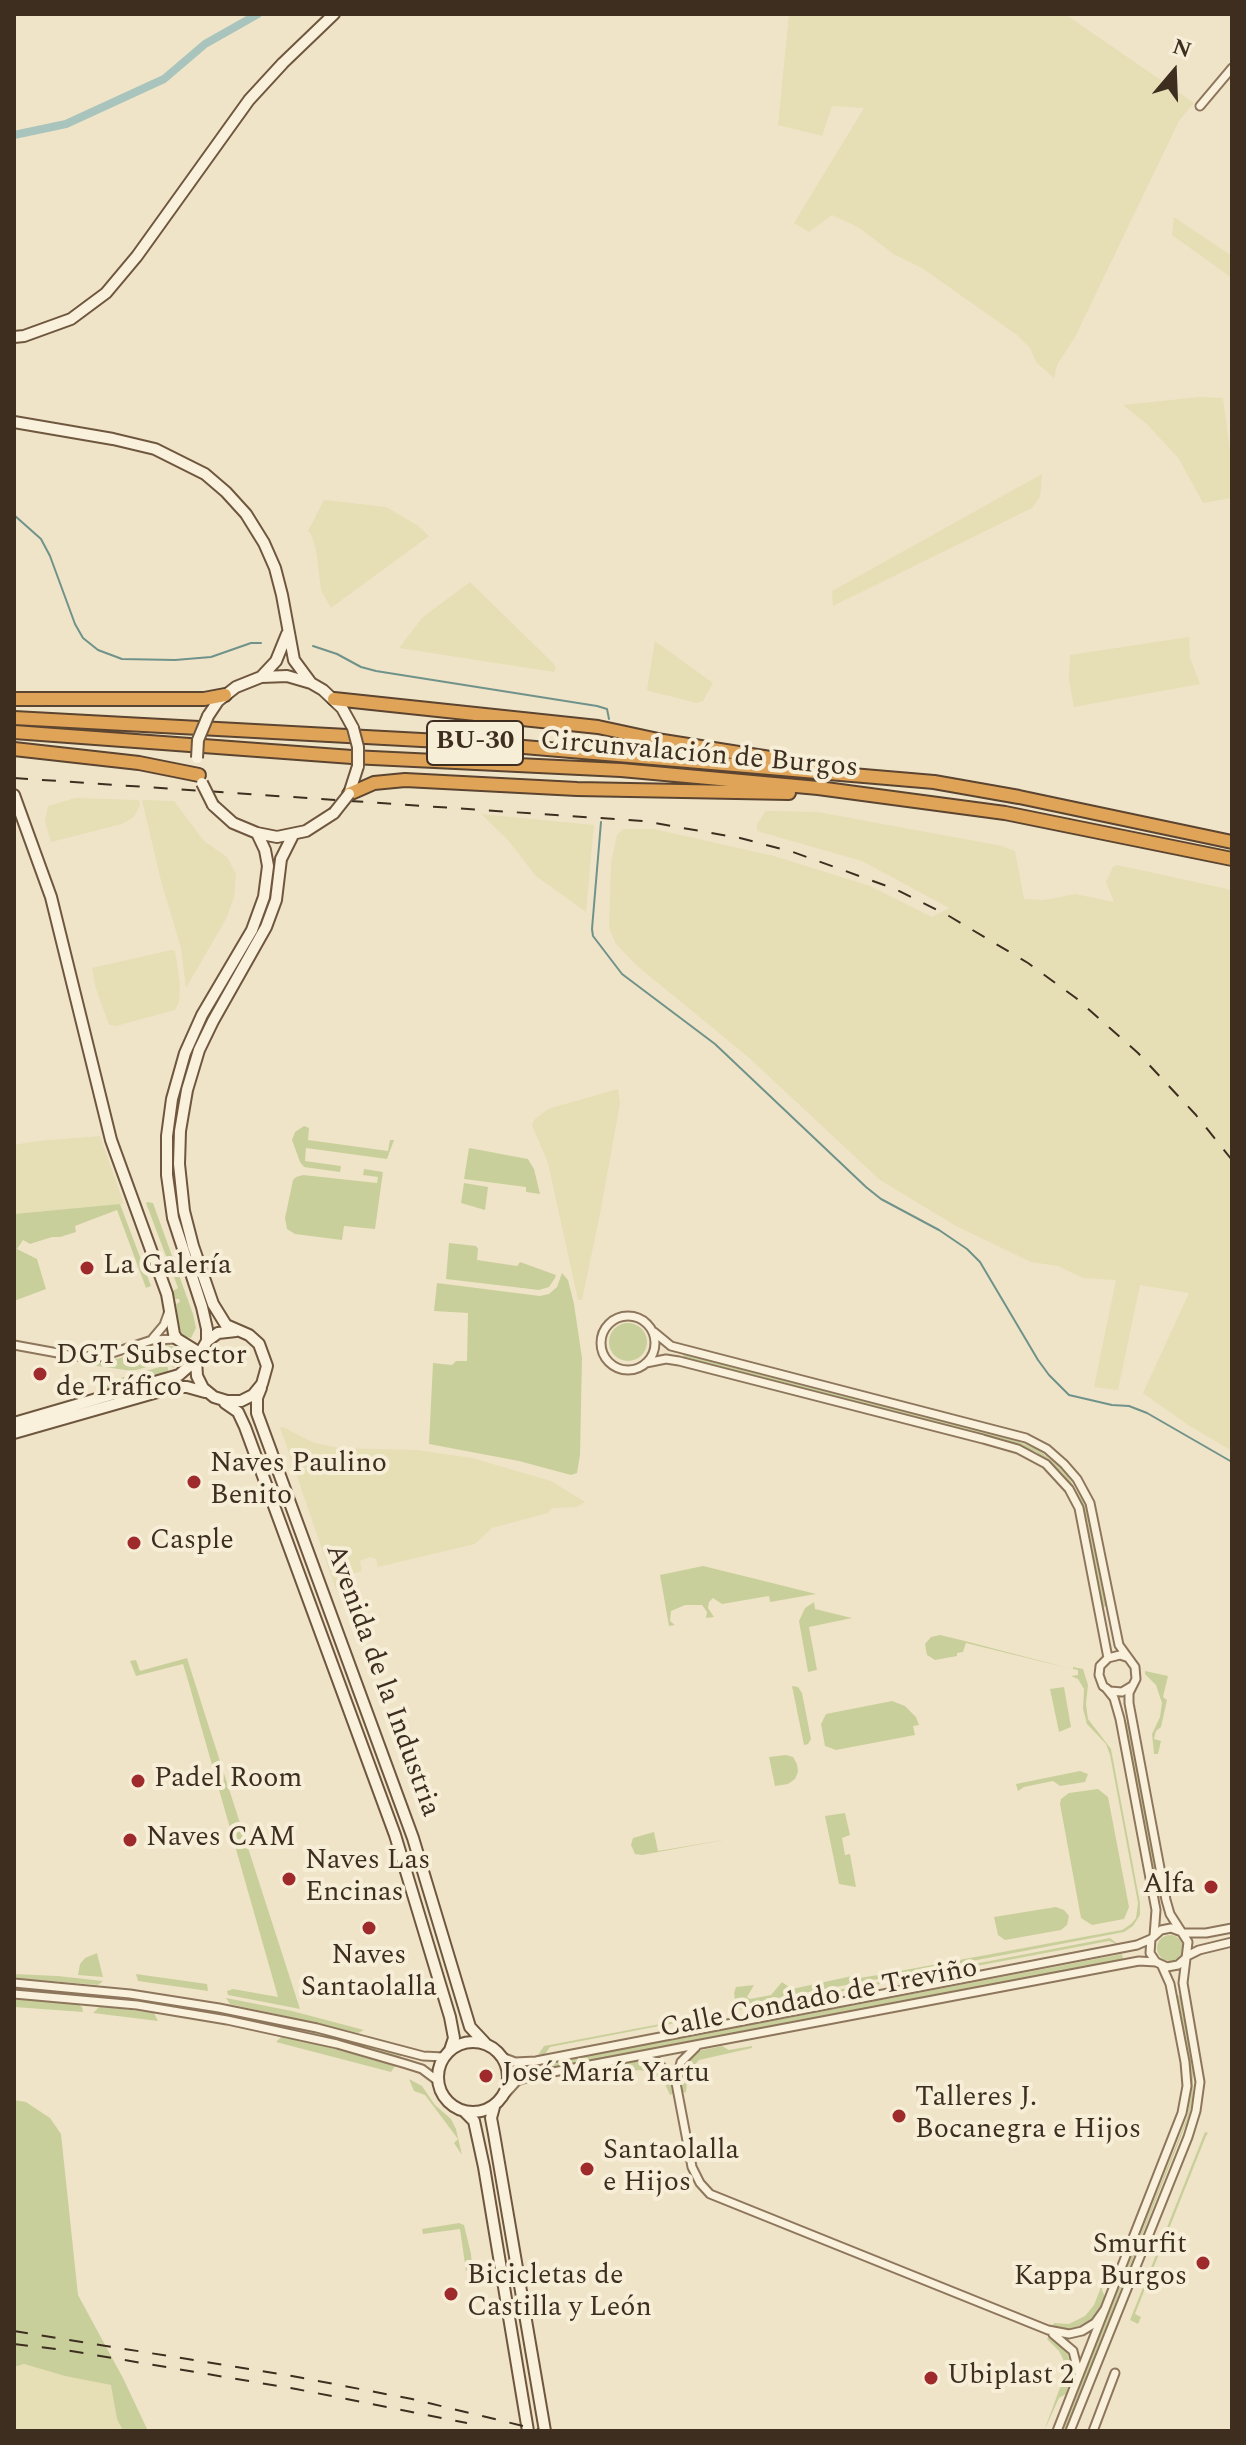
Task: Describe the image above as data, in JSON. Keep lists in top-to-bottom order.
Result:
{
  "streets": {
    "highway": ["BU-30", "Circunvalación de Burgos"],
    "main road": ["Avenida de la Industria"],
    "street": ["Calle Condado de Treviño"]
  },
  "crossings": [
    ["Avenida de la Industria", "Calle Condado de Treviño"]
  ],
  "places": [
    "La Galería",
    "DGT Subsector de Tráfico",
    "Naves Paulino Benito",
    "Casple",
    "Padel Room",
    "Naves CAM",
    "Naves Las Encinas",
    "Alfa",
    "Naves Santaolalla",
    "José María Yartu",
    "Talleres J. Bocanegra e Hijos",
    "Santaolalla e Hijos",
    "Smurfit Kappa Burgos",
    "Bicicletas de Castilla y León",
    "Ubiplast 2"
  ],
  "north": "top"
}
